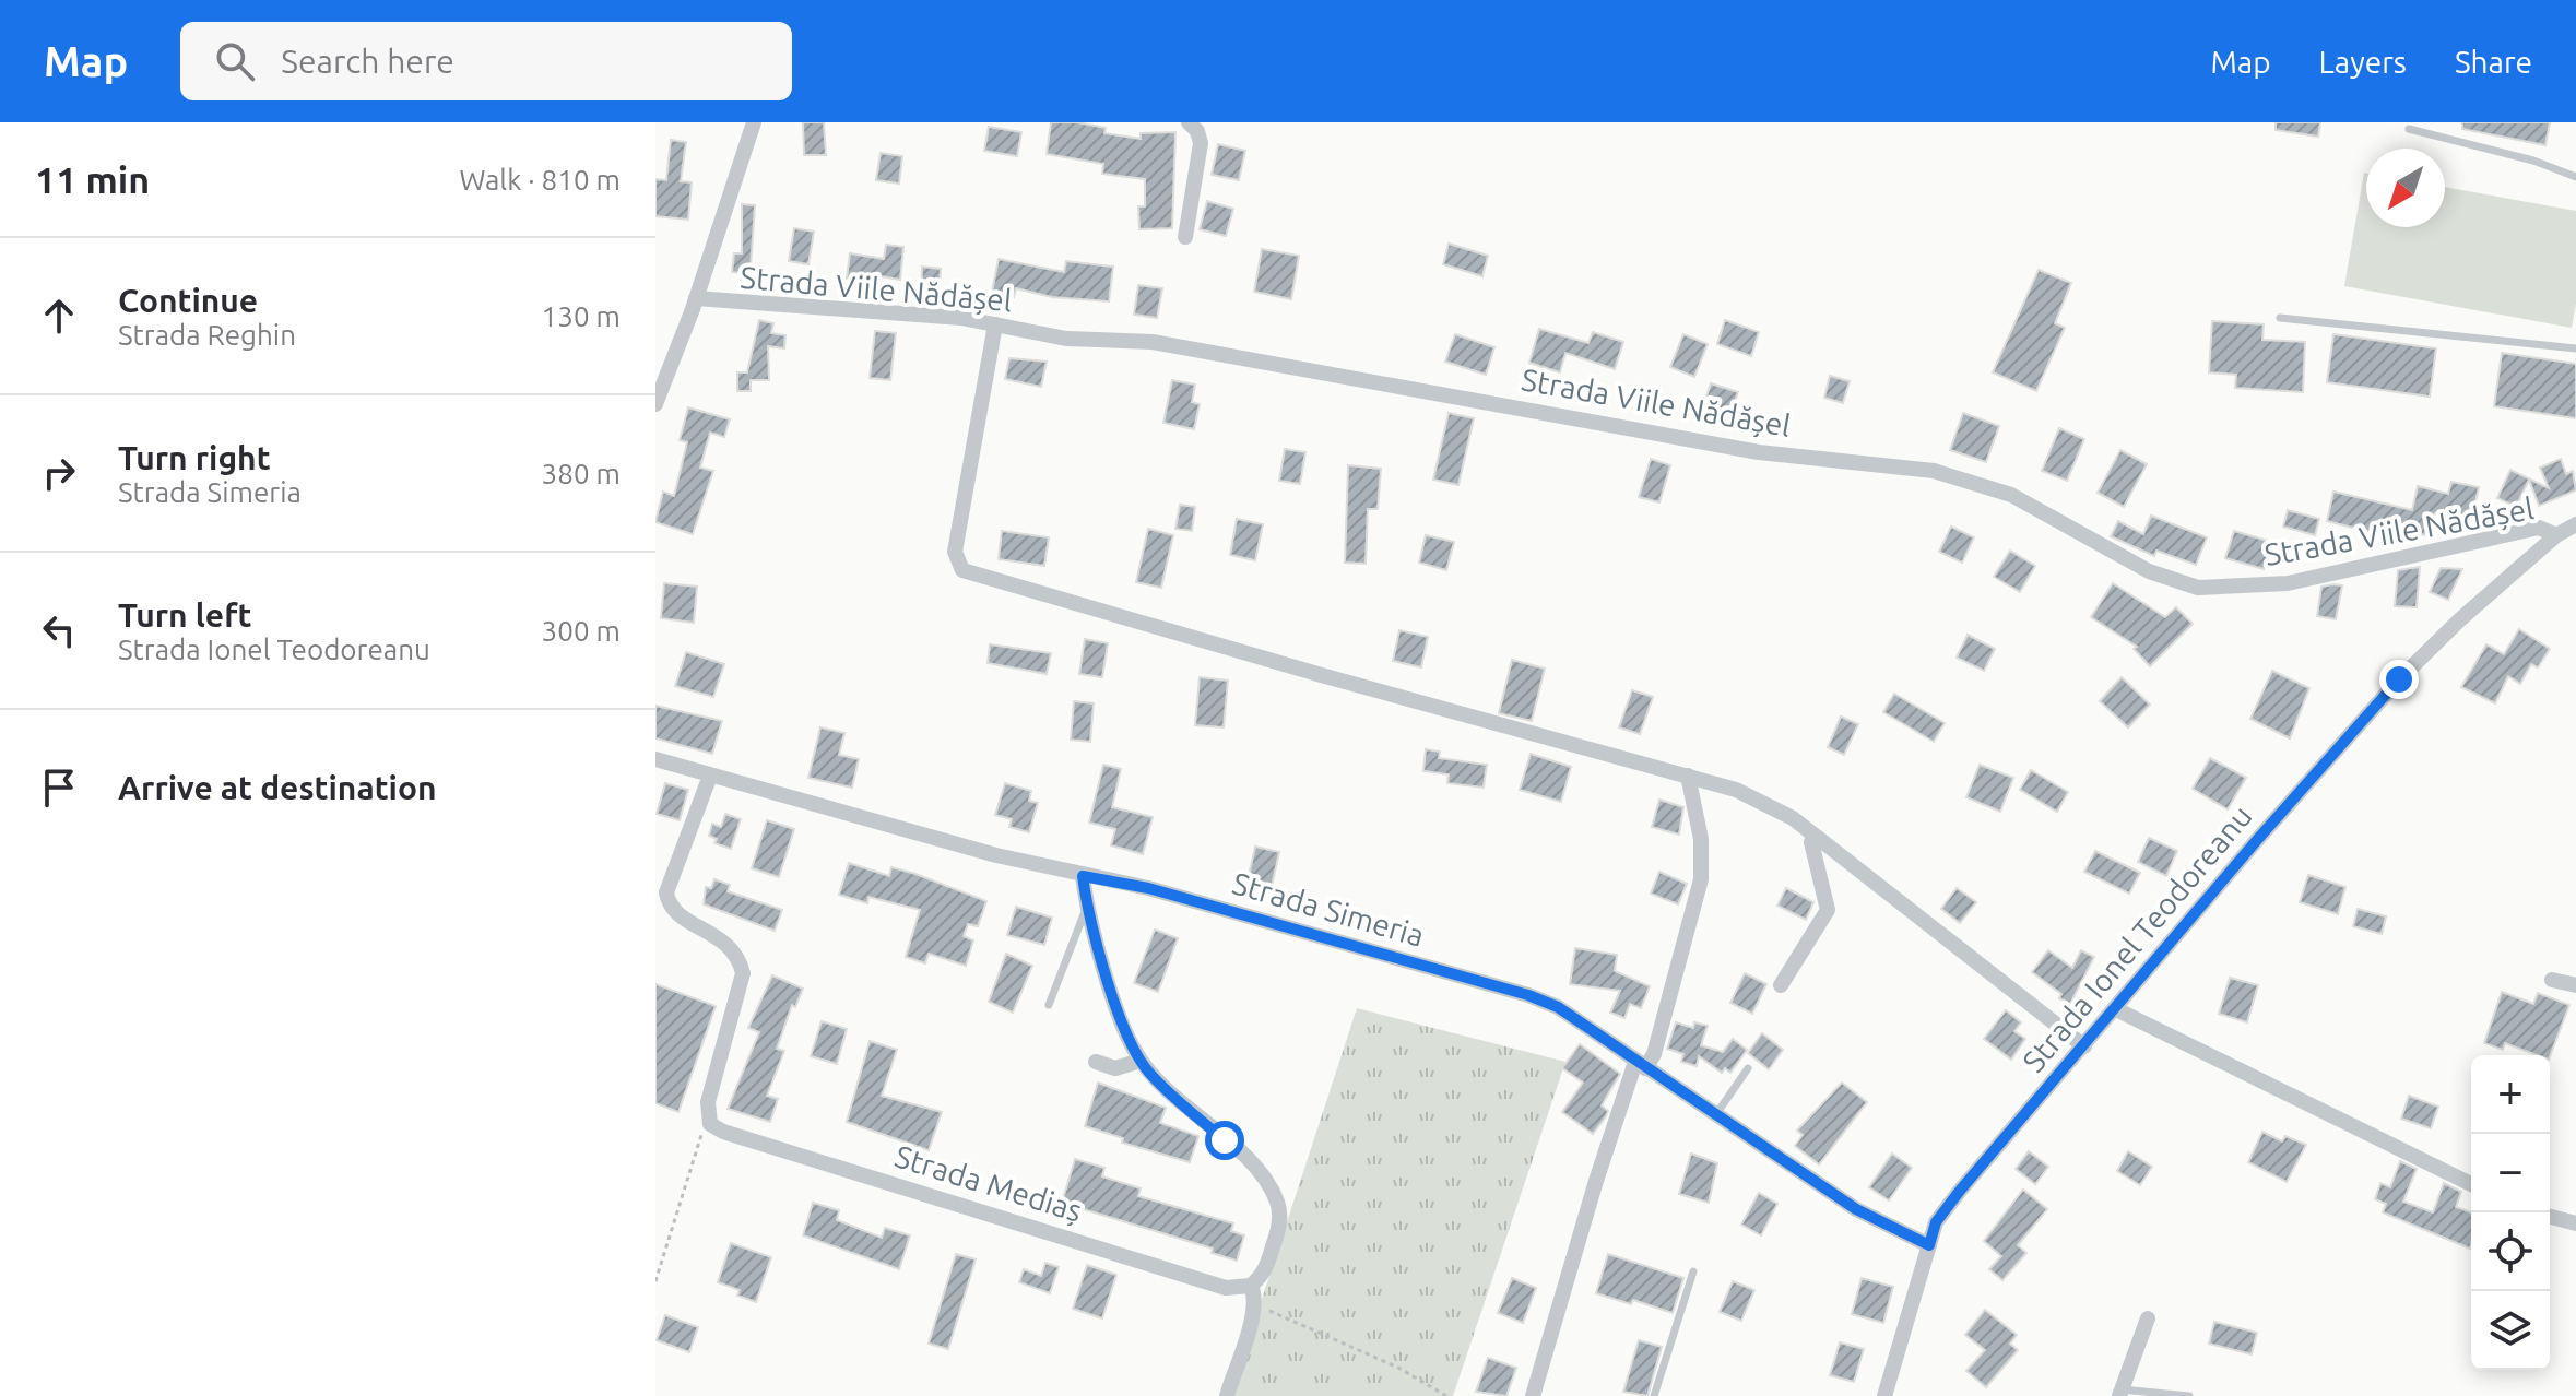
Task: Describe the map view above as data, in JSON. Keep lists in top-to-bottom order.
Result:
{
  "streets": {
    "street": [
      "Strada Viile Nădășel",
      "Strada Simeria",
      "Strada Ionel Teodoreanu",
      "Strada Mediaș"
    ]
  },
  "crossings": [
    ["Strada Viile Nădășel", "Strada Ionel Teodoreanu"],
    ["Strada Simeria", "Strada Ionel Teodoreanu"]
  ],
  "north": "bottom left",
  "page": {
    "header": "Map",
    "search": "Search here",
    "nav": ["Map", "Layers", "Share"],
    "heading": ["11 min", "Walk · 810 m"],
    "list": [
      ["Continue", "Strada Reghin", "130 m"],
      ["Turn right", "Strada Simeria", "380 m"],
      ["Turn left", "Strada Ionel Teodoreanu", "300 m"],
      "Arrive at destination"
    ],
    "map_buttons": ["+", "−"]
  }
}
